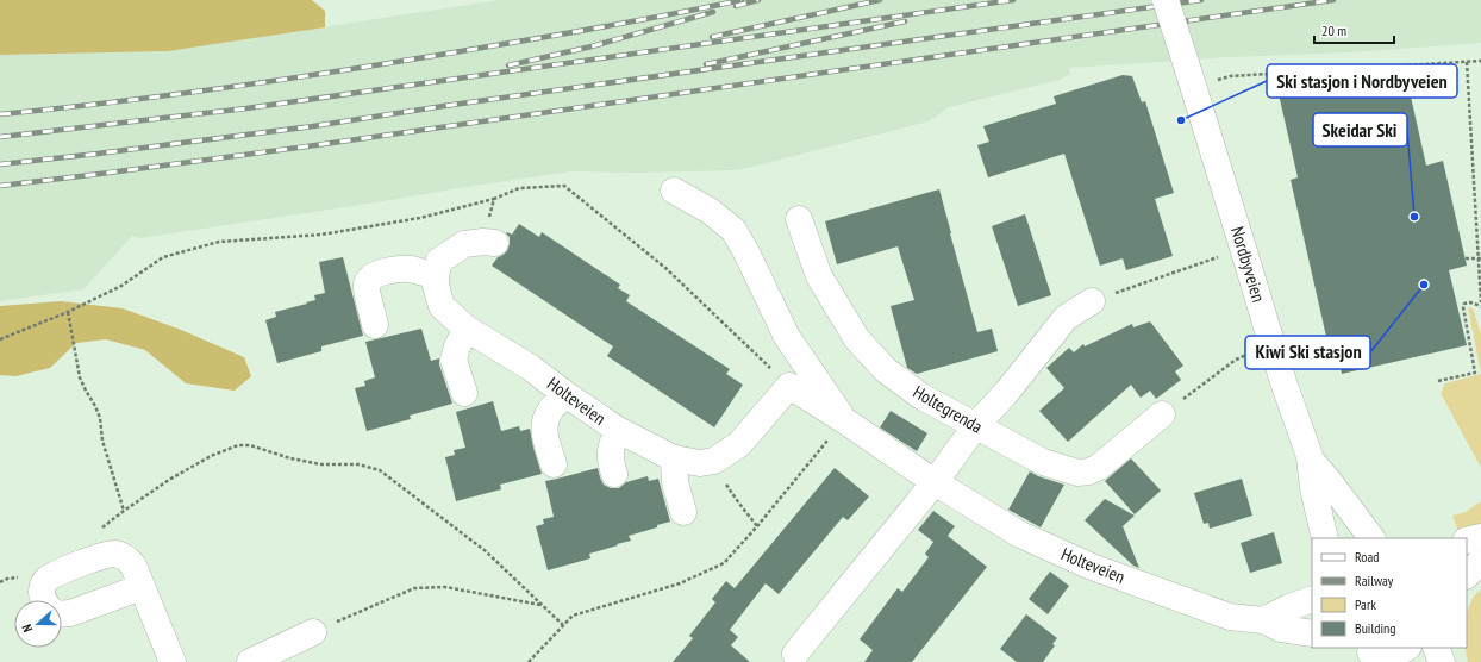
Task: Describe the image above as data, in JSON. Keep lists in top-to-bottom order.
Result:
{
  "streets": {
    "street": ["Nordbyveien", "Holteveien", "Holtegrenda"]
  },
  "places": ["Ski stasjon i Nordbyveien", "Skeidar Ski", "Kiwi Ski stasjon"],
  "legend": [
    "Road",
    "Railway",
    "Park",
    "Building"
  ],
  "scale_bar": "20 m",
  "north": "left"
}
